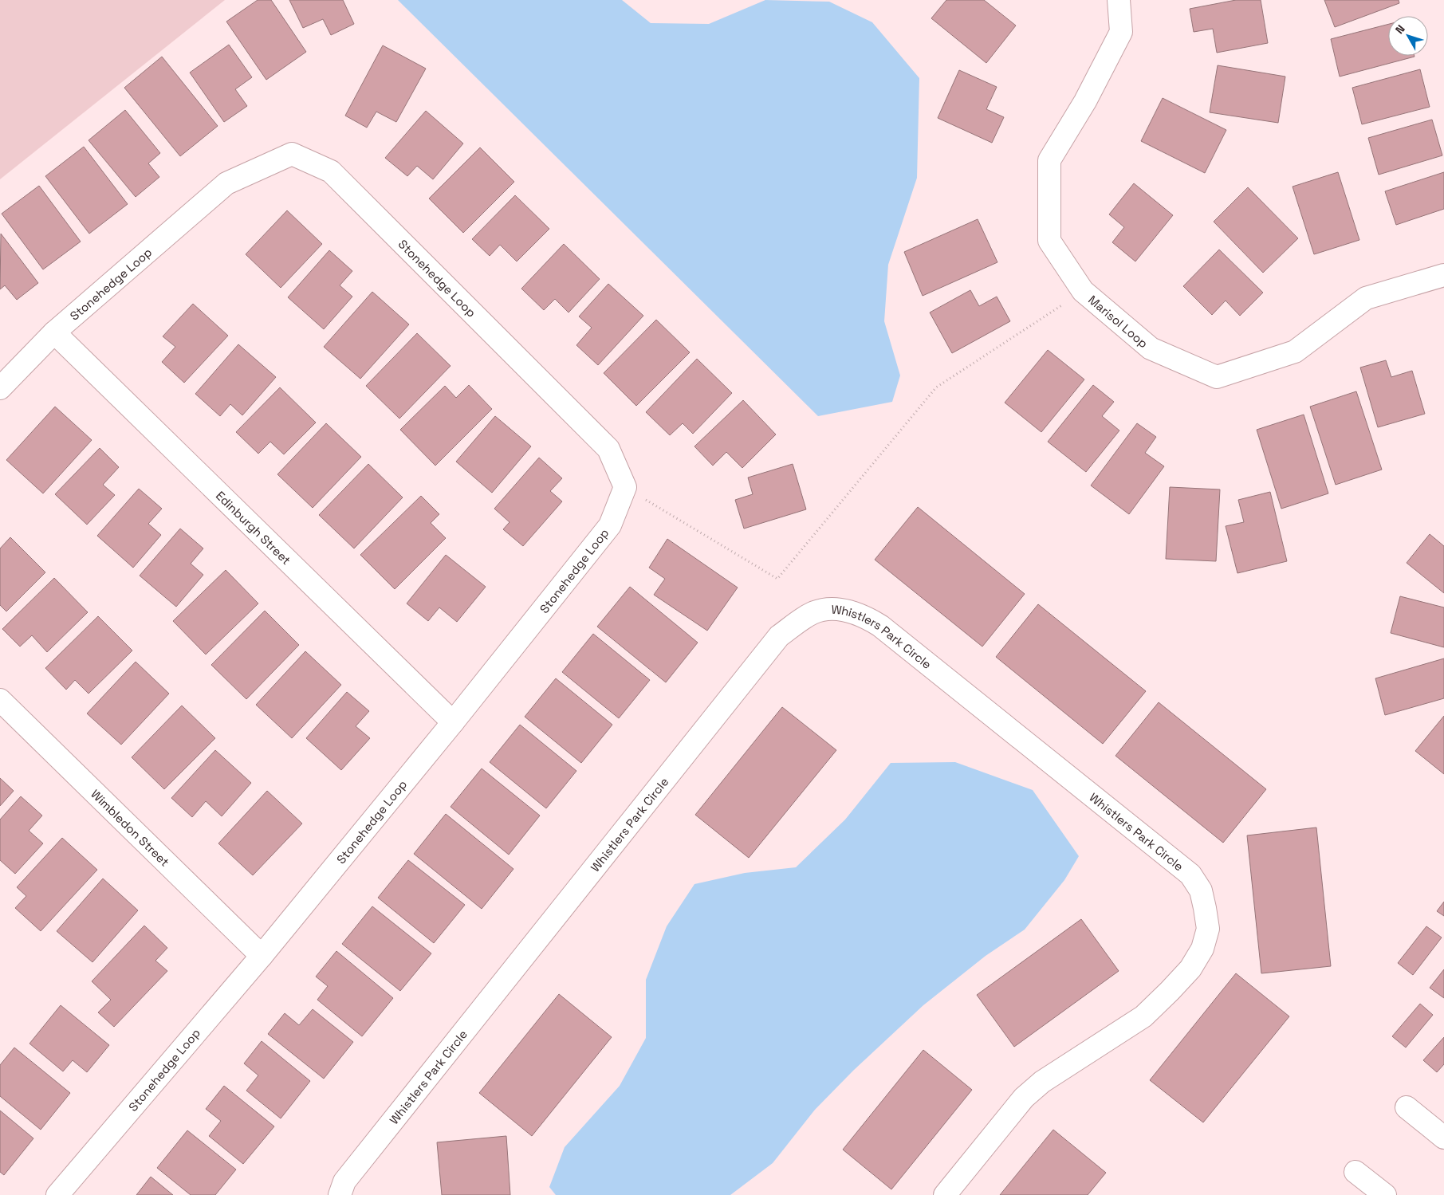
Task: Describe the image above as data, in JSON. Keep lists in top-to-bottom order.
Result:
{
  "streets": {
    "street": [
      "Stonehedge Loop",
      "Marisol Loop",
      "Edinburgh Street",
      "Whistlers Park Circle",
      "Wimbledon Street"
    ]
  },
  "crossings": [
    ["Stonehedge Loop", "Edinburgh Street"],
    ["Stonehedge Loop", "Wimbledon Street"]
  ],
  "north": "top left"
}
